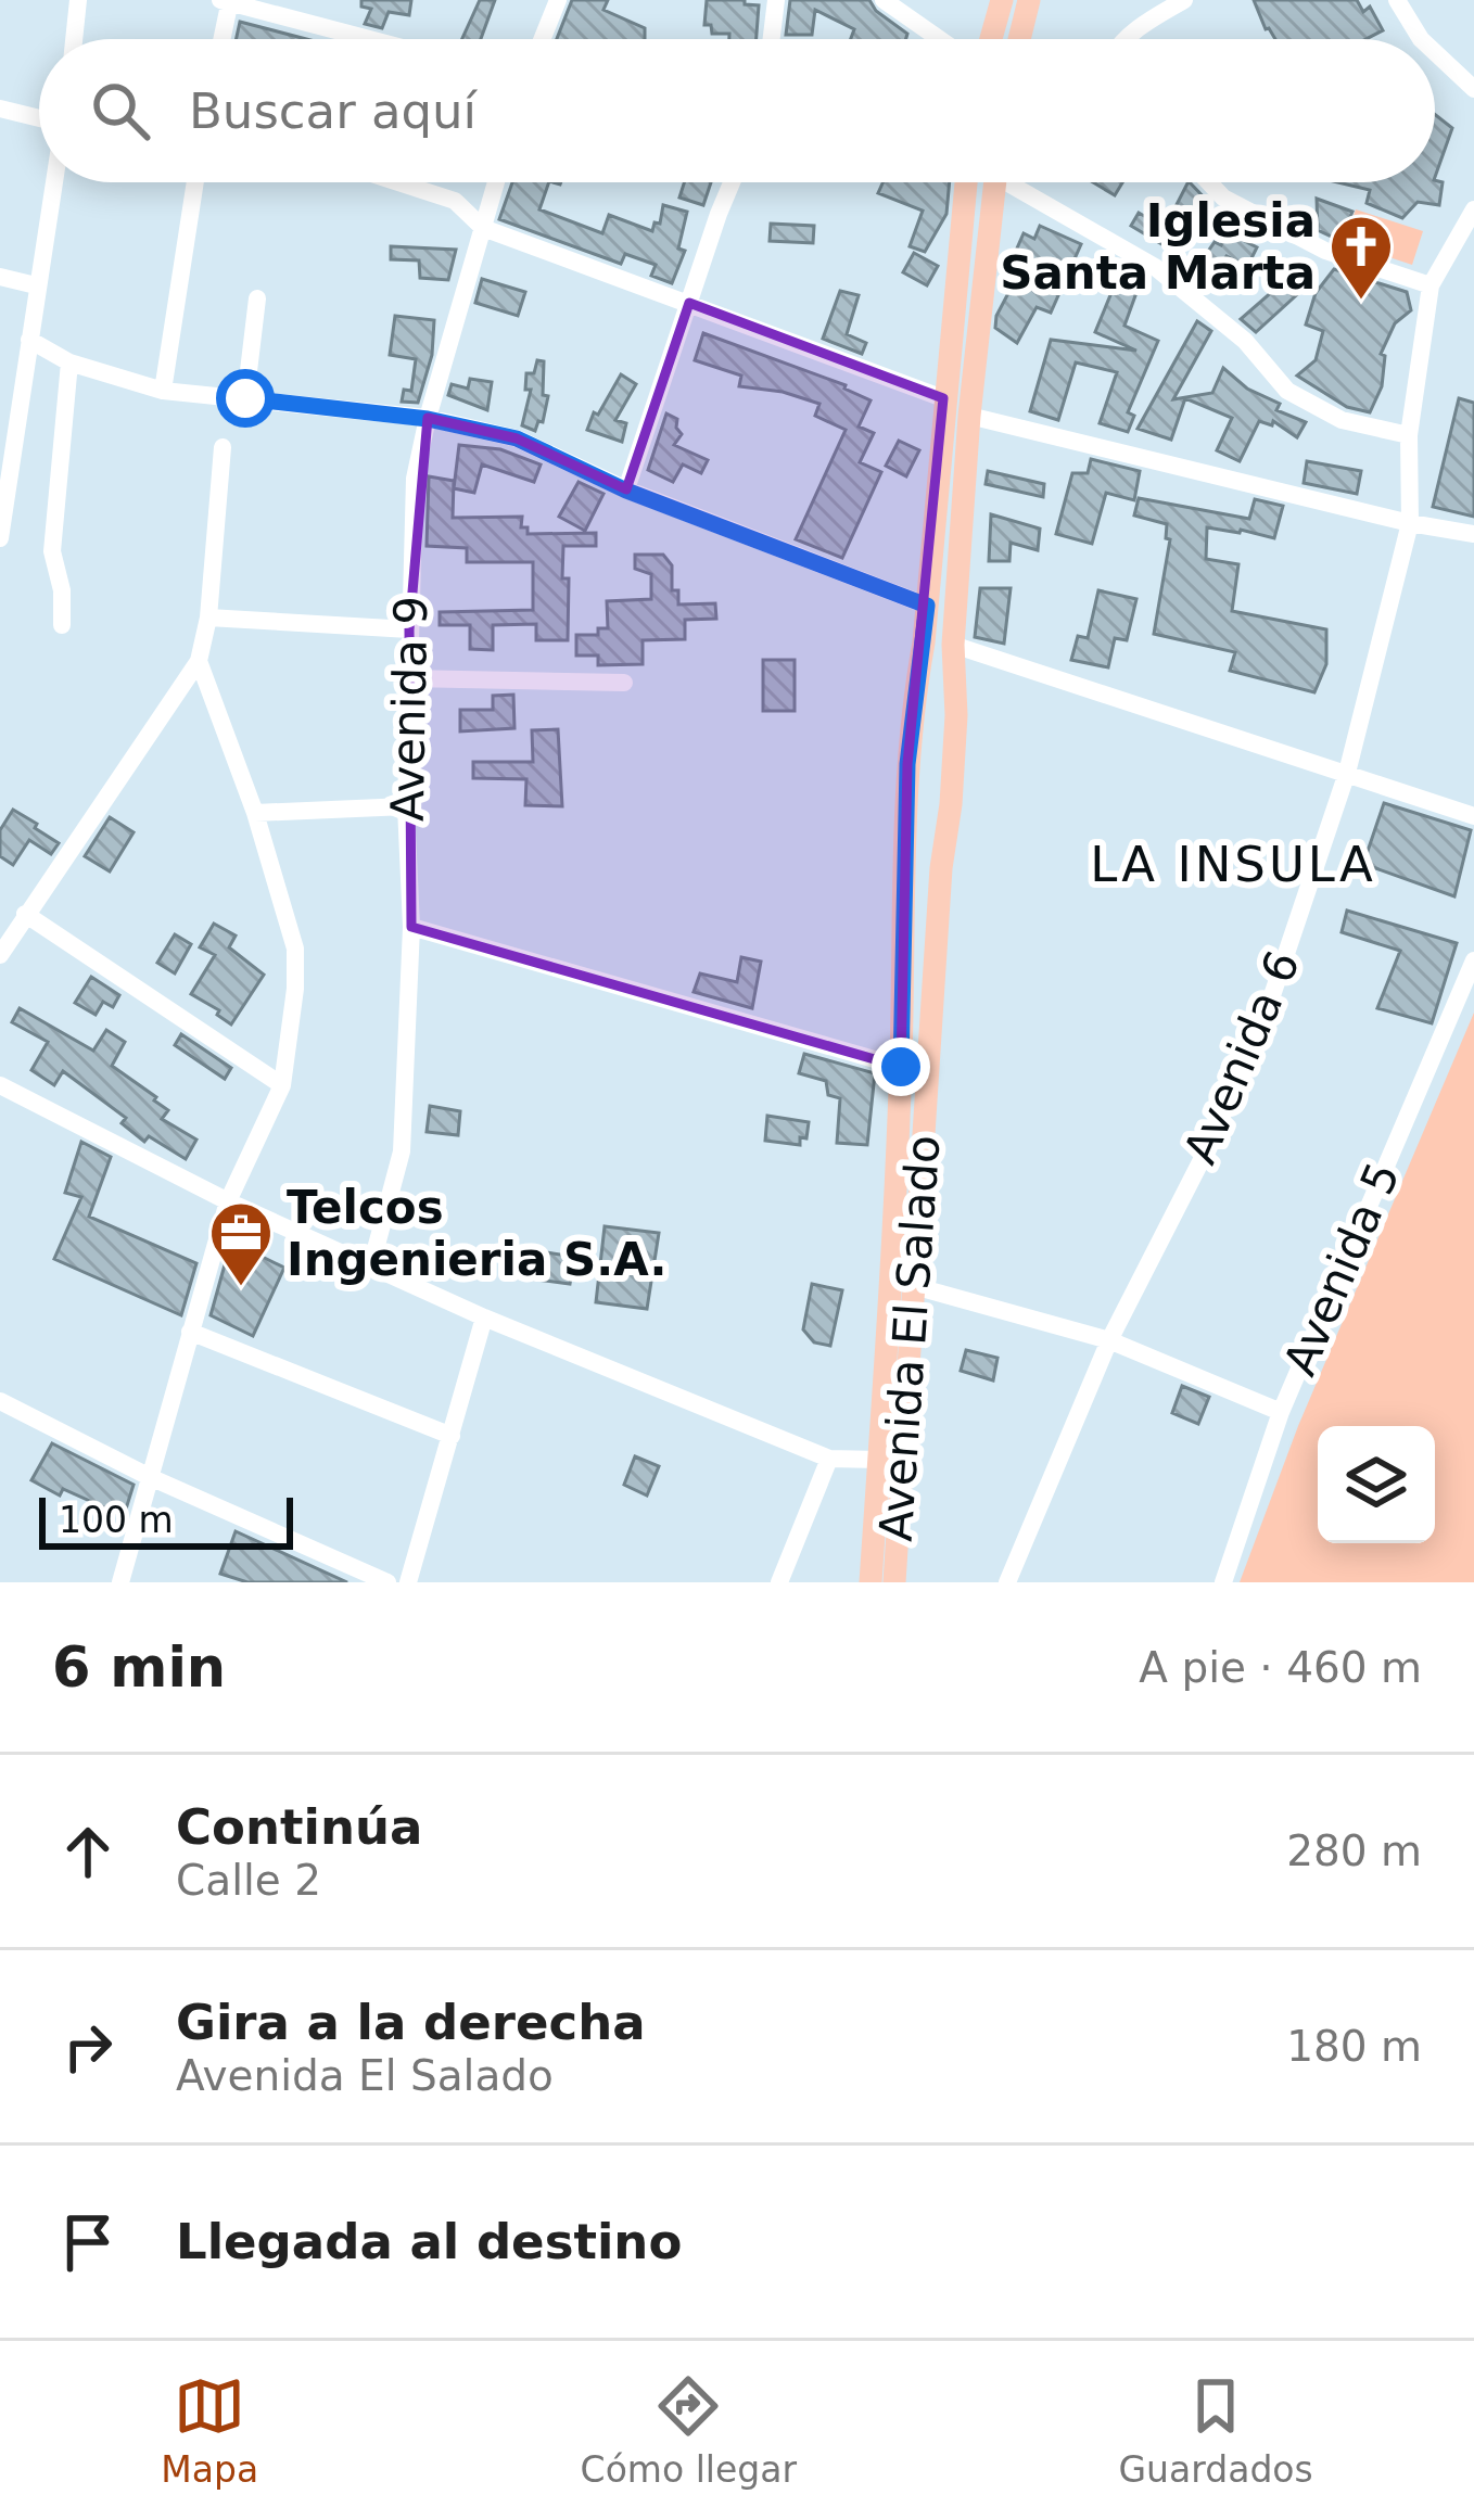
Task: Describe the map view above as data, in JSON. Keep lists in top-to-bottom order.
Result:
{
  "streets": {
    "main road": ["Avenida El Salado"],
    "street": ["Avenida 9", "Avenida 6", "Avenida 5"]
  },
  "districts": ["LA INSULA"],
  "places": {
    "church": ["Iglesia Santa Marta"],
    "office": ["Telcos Ingenieria S.A."]
  },
  "scale_bar": "100 m",
  "page": {
    "search": "Buscar aquí",
    "scale": "100 m",
    "heading": ["6 min", "A pie · 460 m"],
    "list": [
      ["Continúa", "Calle 2", "280 m"],
      ["Gira a la derecha", "Avenida El Salado", "180 m"],
      "Llegada al destino"
    ],
    "nav": ["Mapa", "Cómo llegar", "Guardados"]
  }
}
